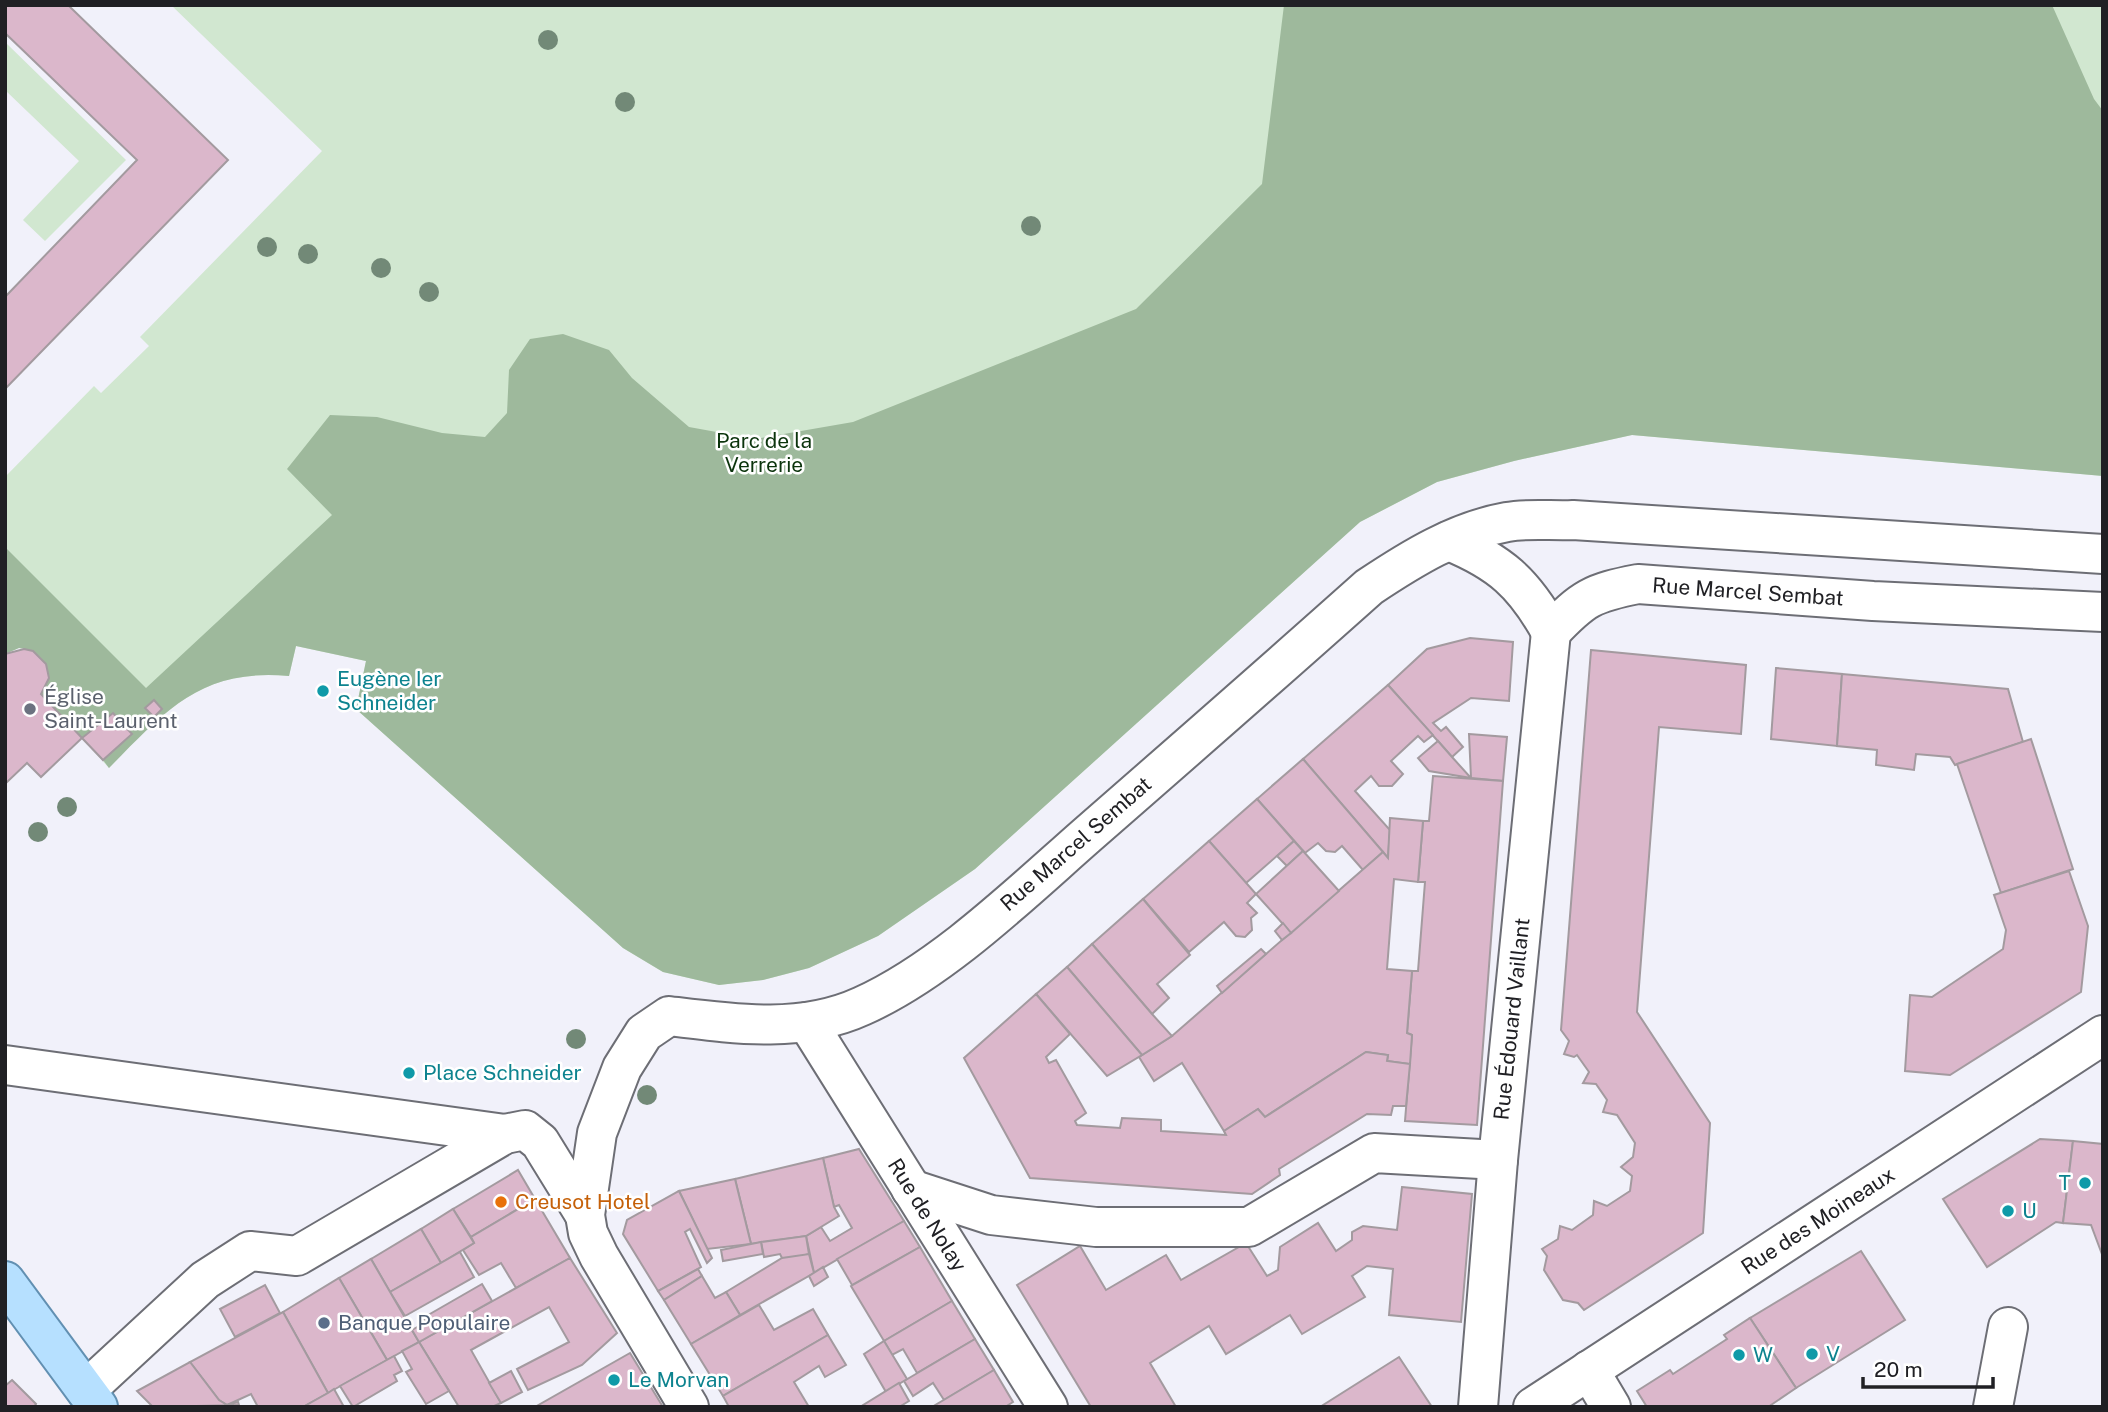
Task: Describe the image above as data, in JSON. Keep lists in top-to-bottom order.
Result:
{
  "streets": {
    "street": [
      "Rue Marcel Sembat",
      "Rue Édouard Vaillant",
      "Rue de Nolay",
      "Rue des Moineaux"
    ]
  },
  "crossings": [
    ["Rue Marcel Sembat", "Rue Édouard Vaillant"],
    ["Rue Marcel Sembat", "Rue de Nolay"]
  ],
  "parks": ["Parc de la Verrerie"],
  "places": [
    "Eugène Ier Schneider",
    "Église Saint-Laurent",
    "Place Schneider",
    "T",
    "Creusot Hotel",
    "U",
    "Banque Populaire",
    "V",
    "W",
    "Le Morvan"
  ],
  "scale_bar": "20 m"
}
